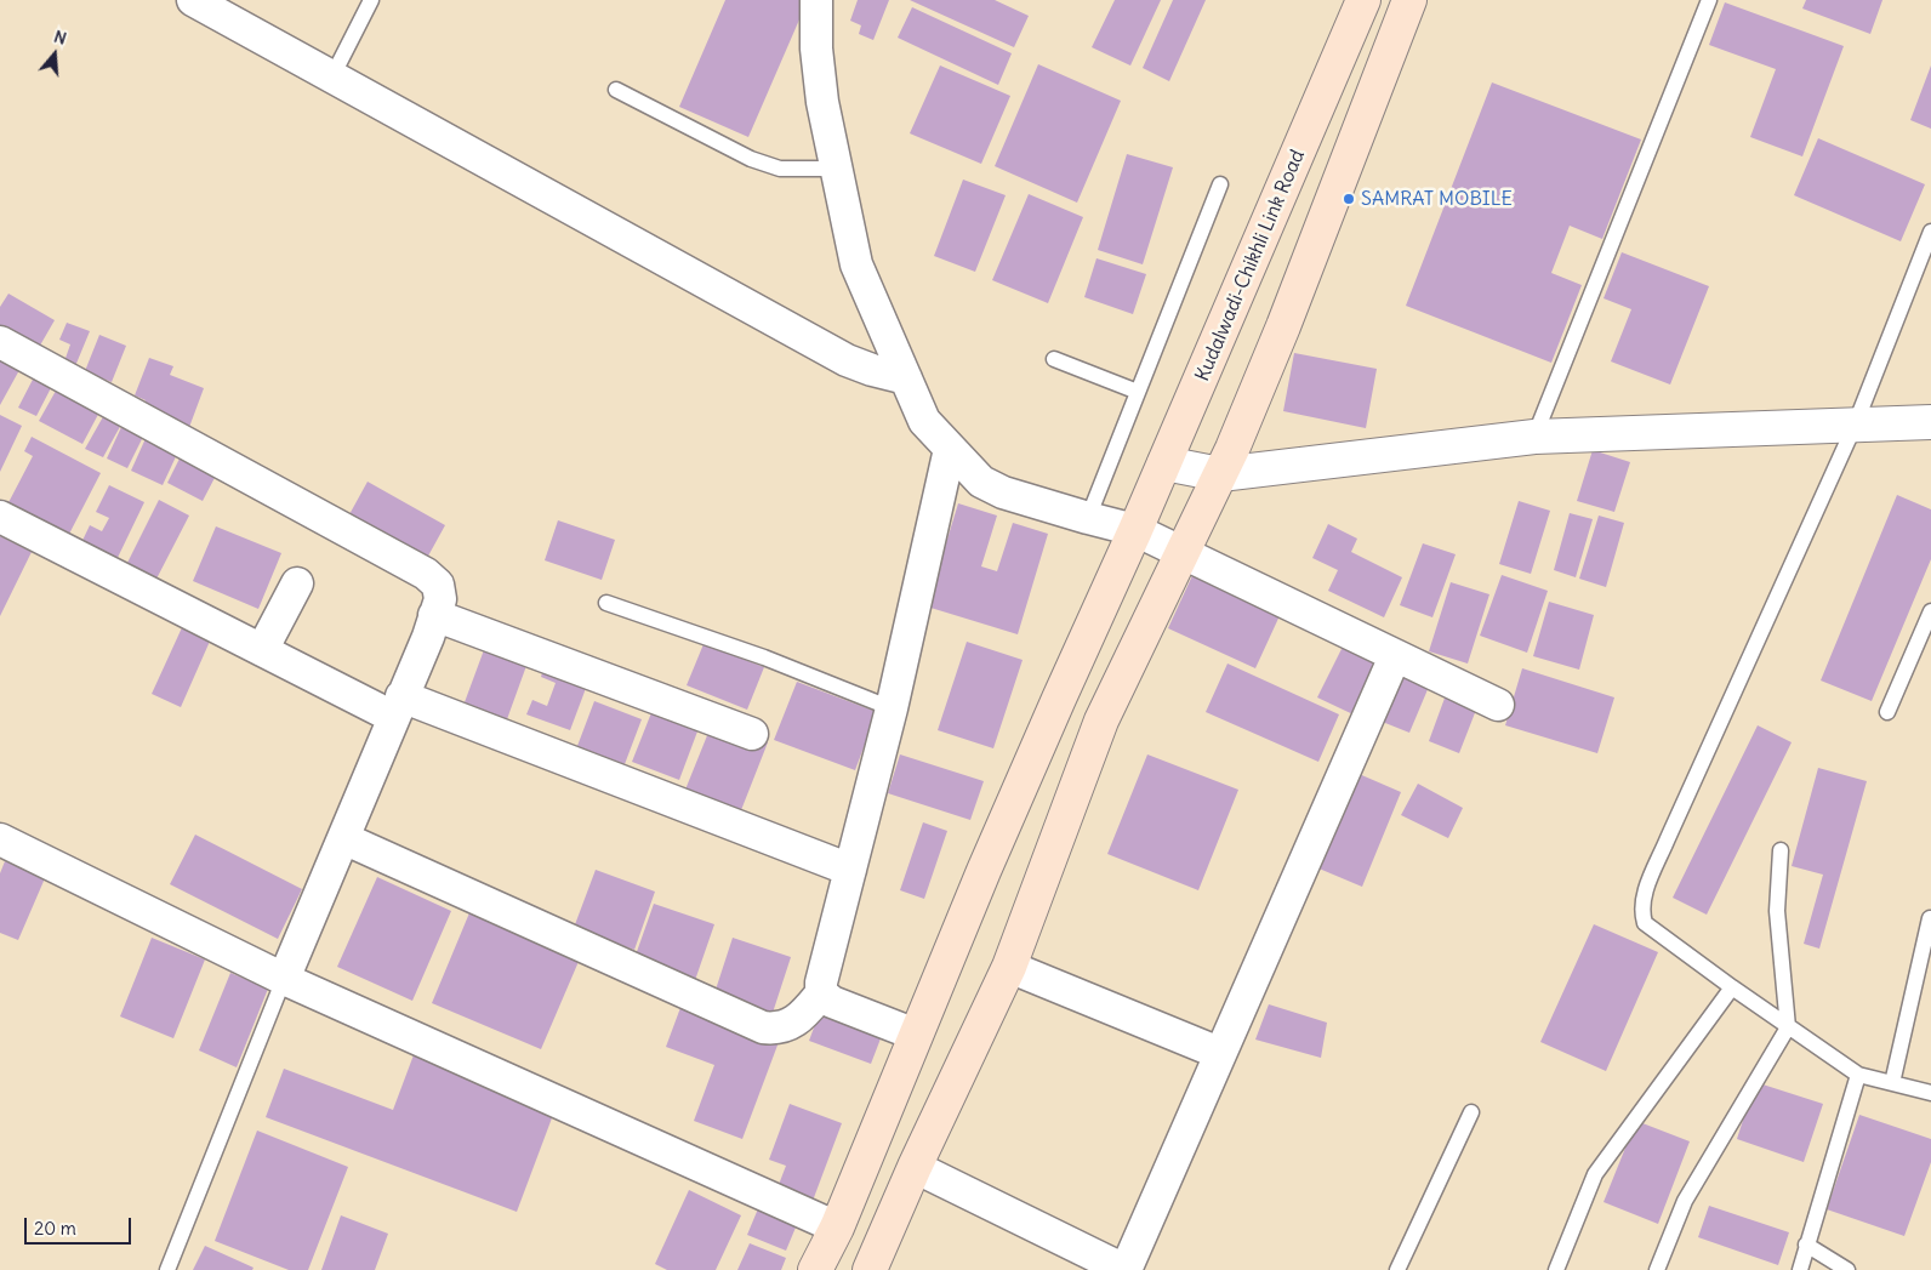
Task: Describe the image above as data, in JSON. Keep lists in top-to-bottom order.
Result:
{
  "streets": {
    "main road": ["Kudalwadi-Chikhli Link Road"]
  },
  "places": ["SAMRAT MOBILE"],
  "scale_bar": "20 m",
  "north": "top"
}
